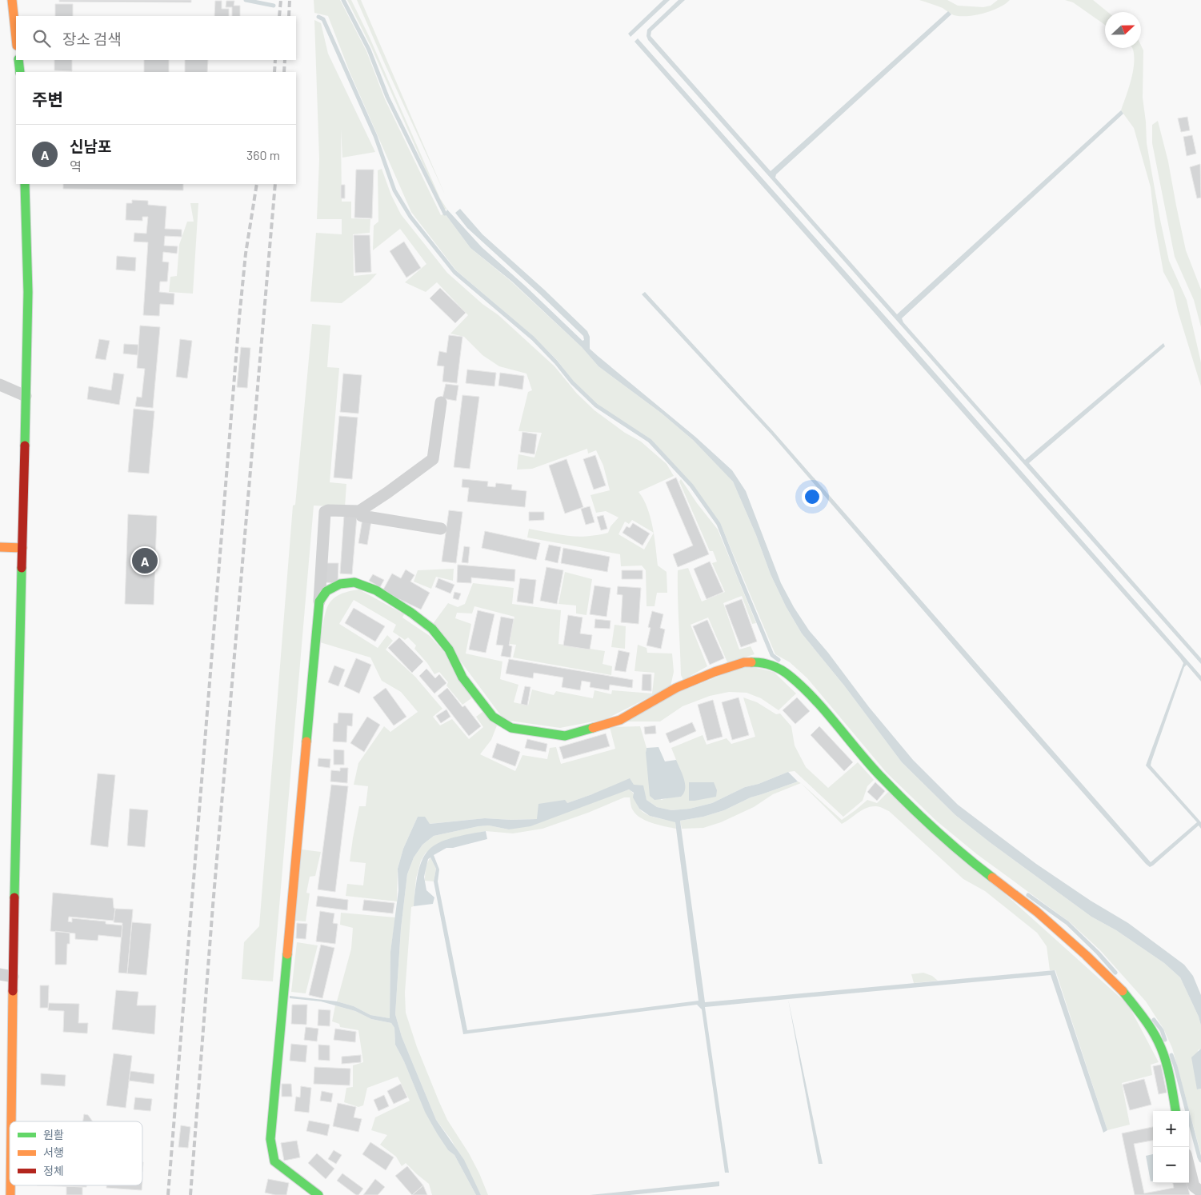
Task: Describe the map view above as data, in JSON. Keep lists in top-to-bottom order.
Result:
{
  "legend": ["원활", "서행", "정체"],
  "north": "right",
  "page": {
    "search": "장소 검색",
    "heading": "주변",
    "list": [
      {
        "mark": "A",
        "name": "신남포",
        "note": "역",
        "value": "360 m"
      }
    ],
    "pins": "A",
    "map_buttons": ["+", "−"]
  }
}
